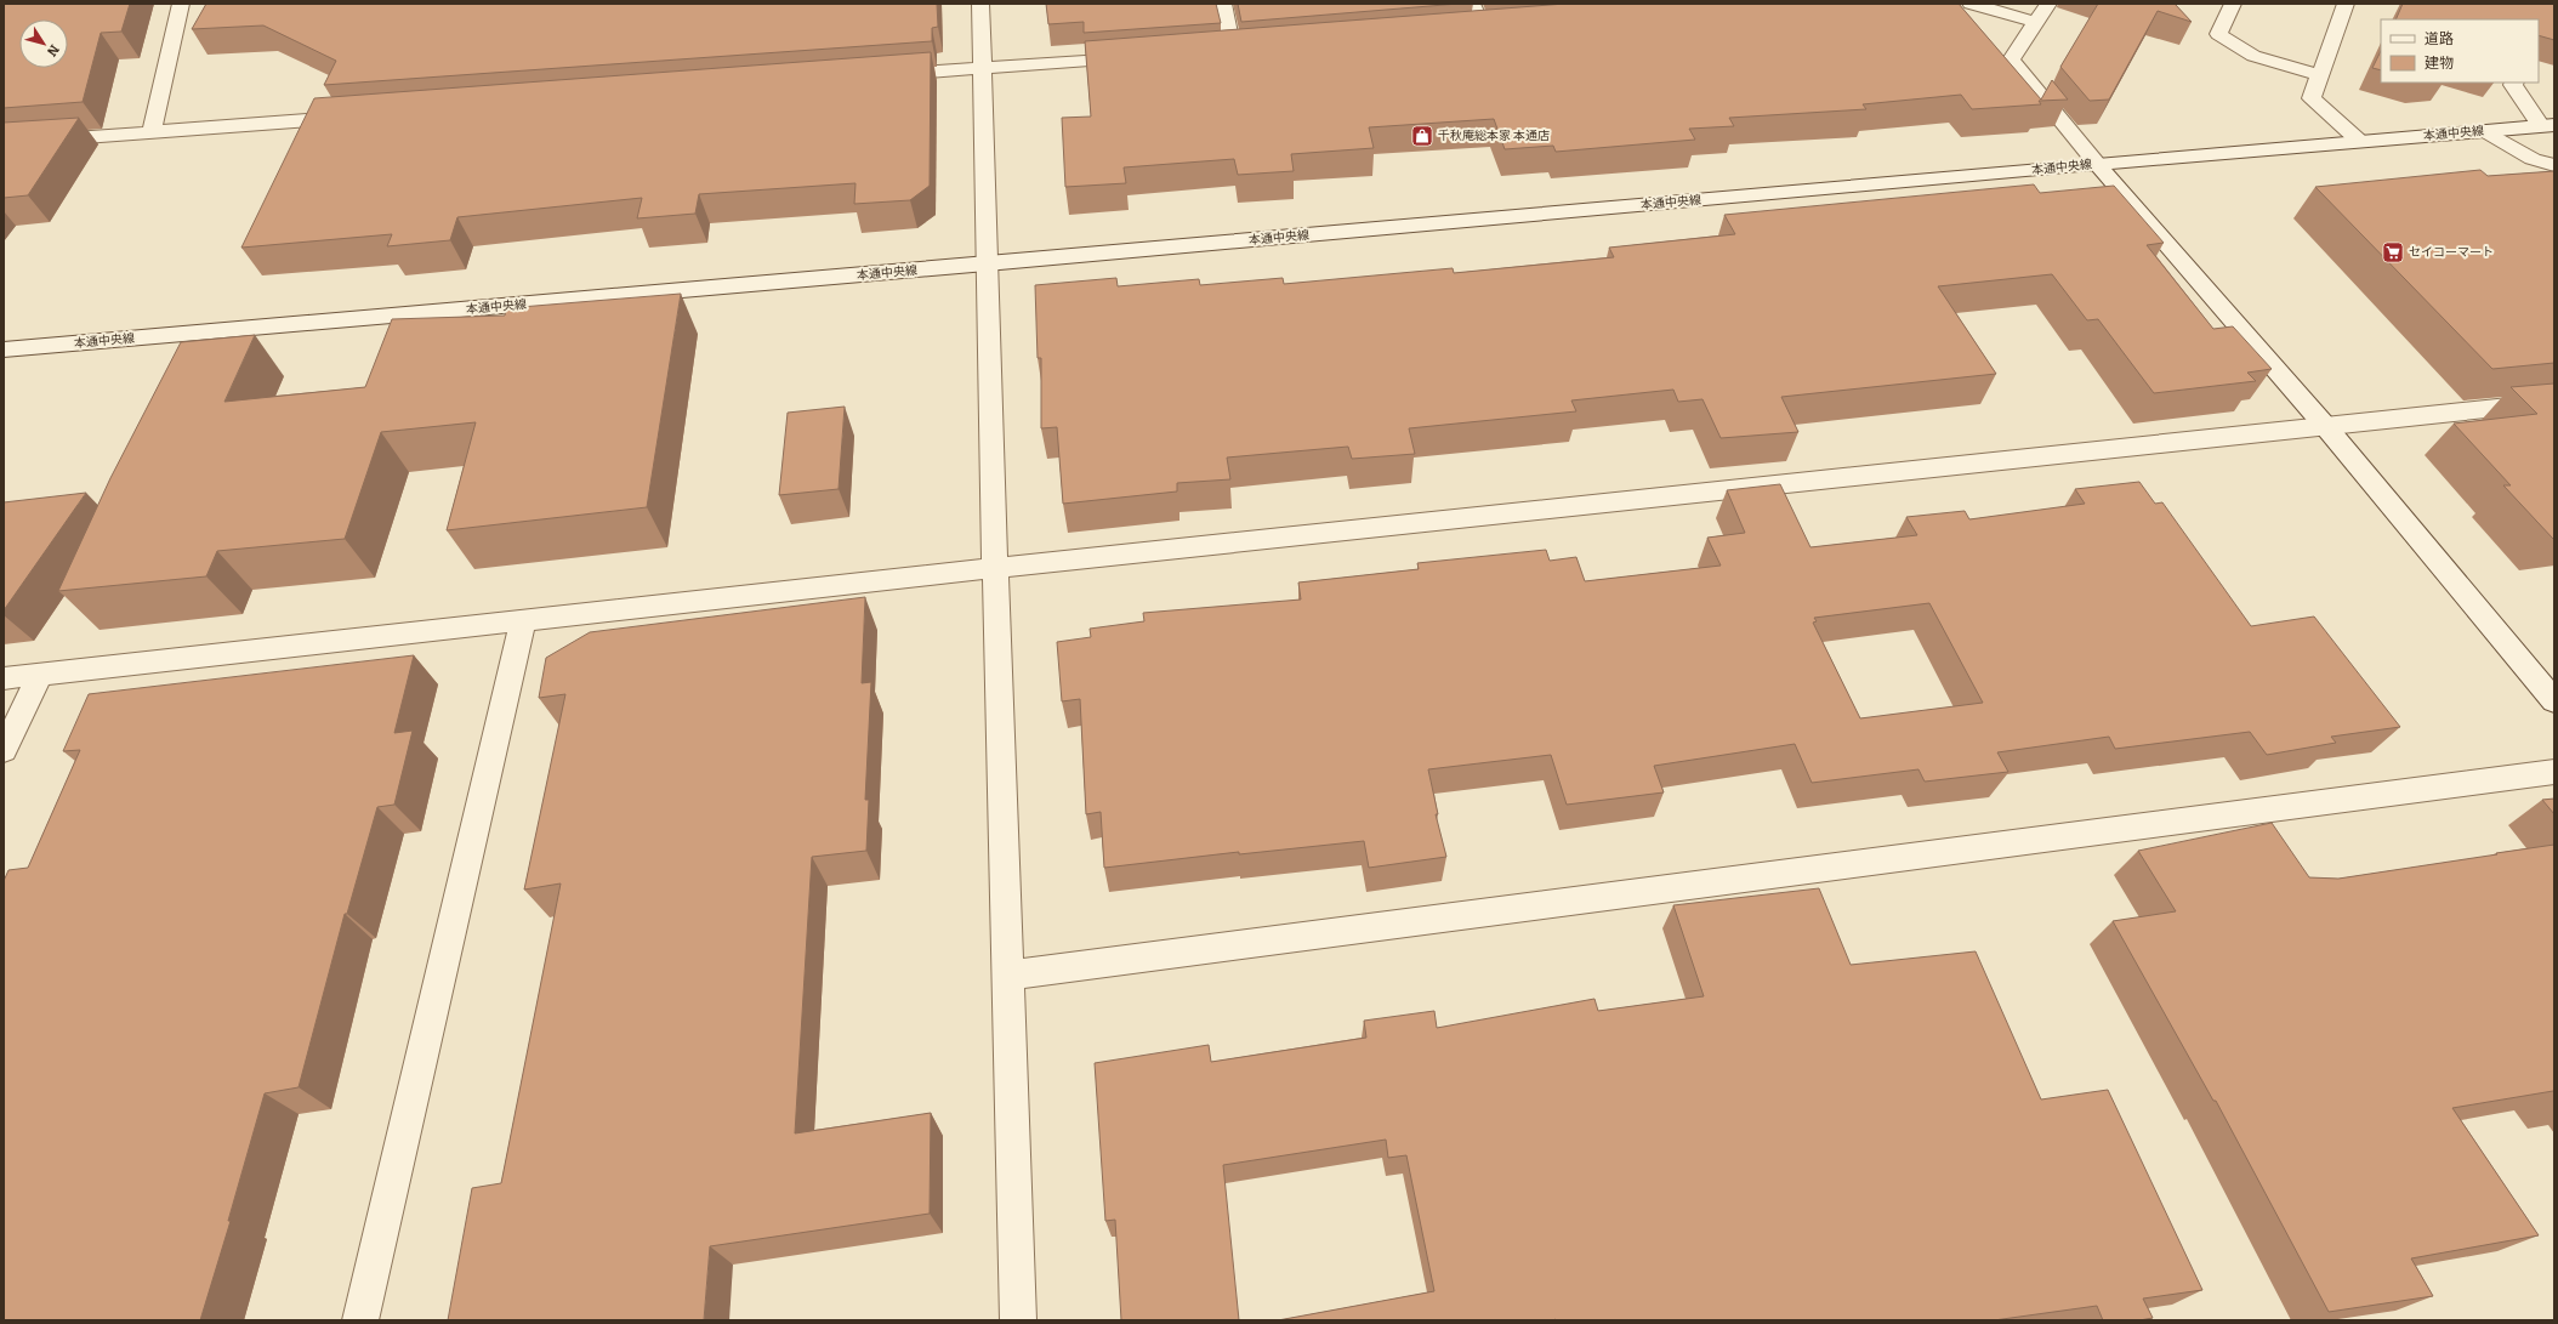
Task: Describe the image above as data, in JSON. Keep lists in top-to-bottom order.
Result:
{
  "streets": {
    "street": ["本通中央線"]
  },
  "places": {
    "shop": ["千秋庵総本家 本通店"],
    "supermarket": ["セイコーマート"]
  },
  "legend": ["道路", "建物"],
  "north": "bottom right"
}
